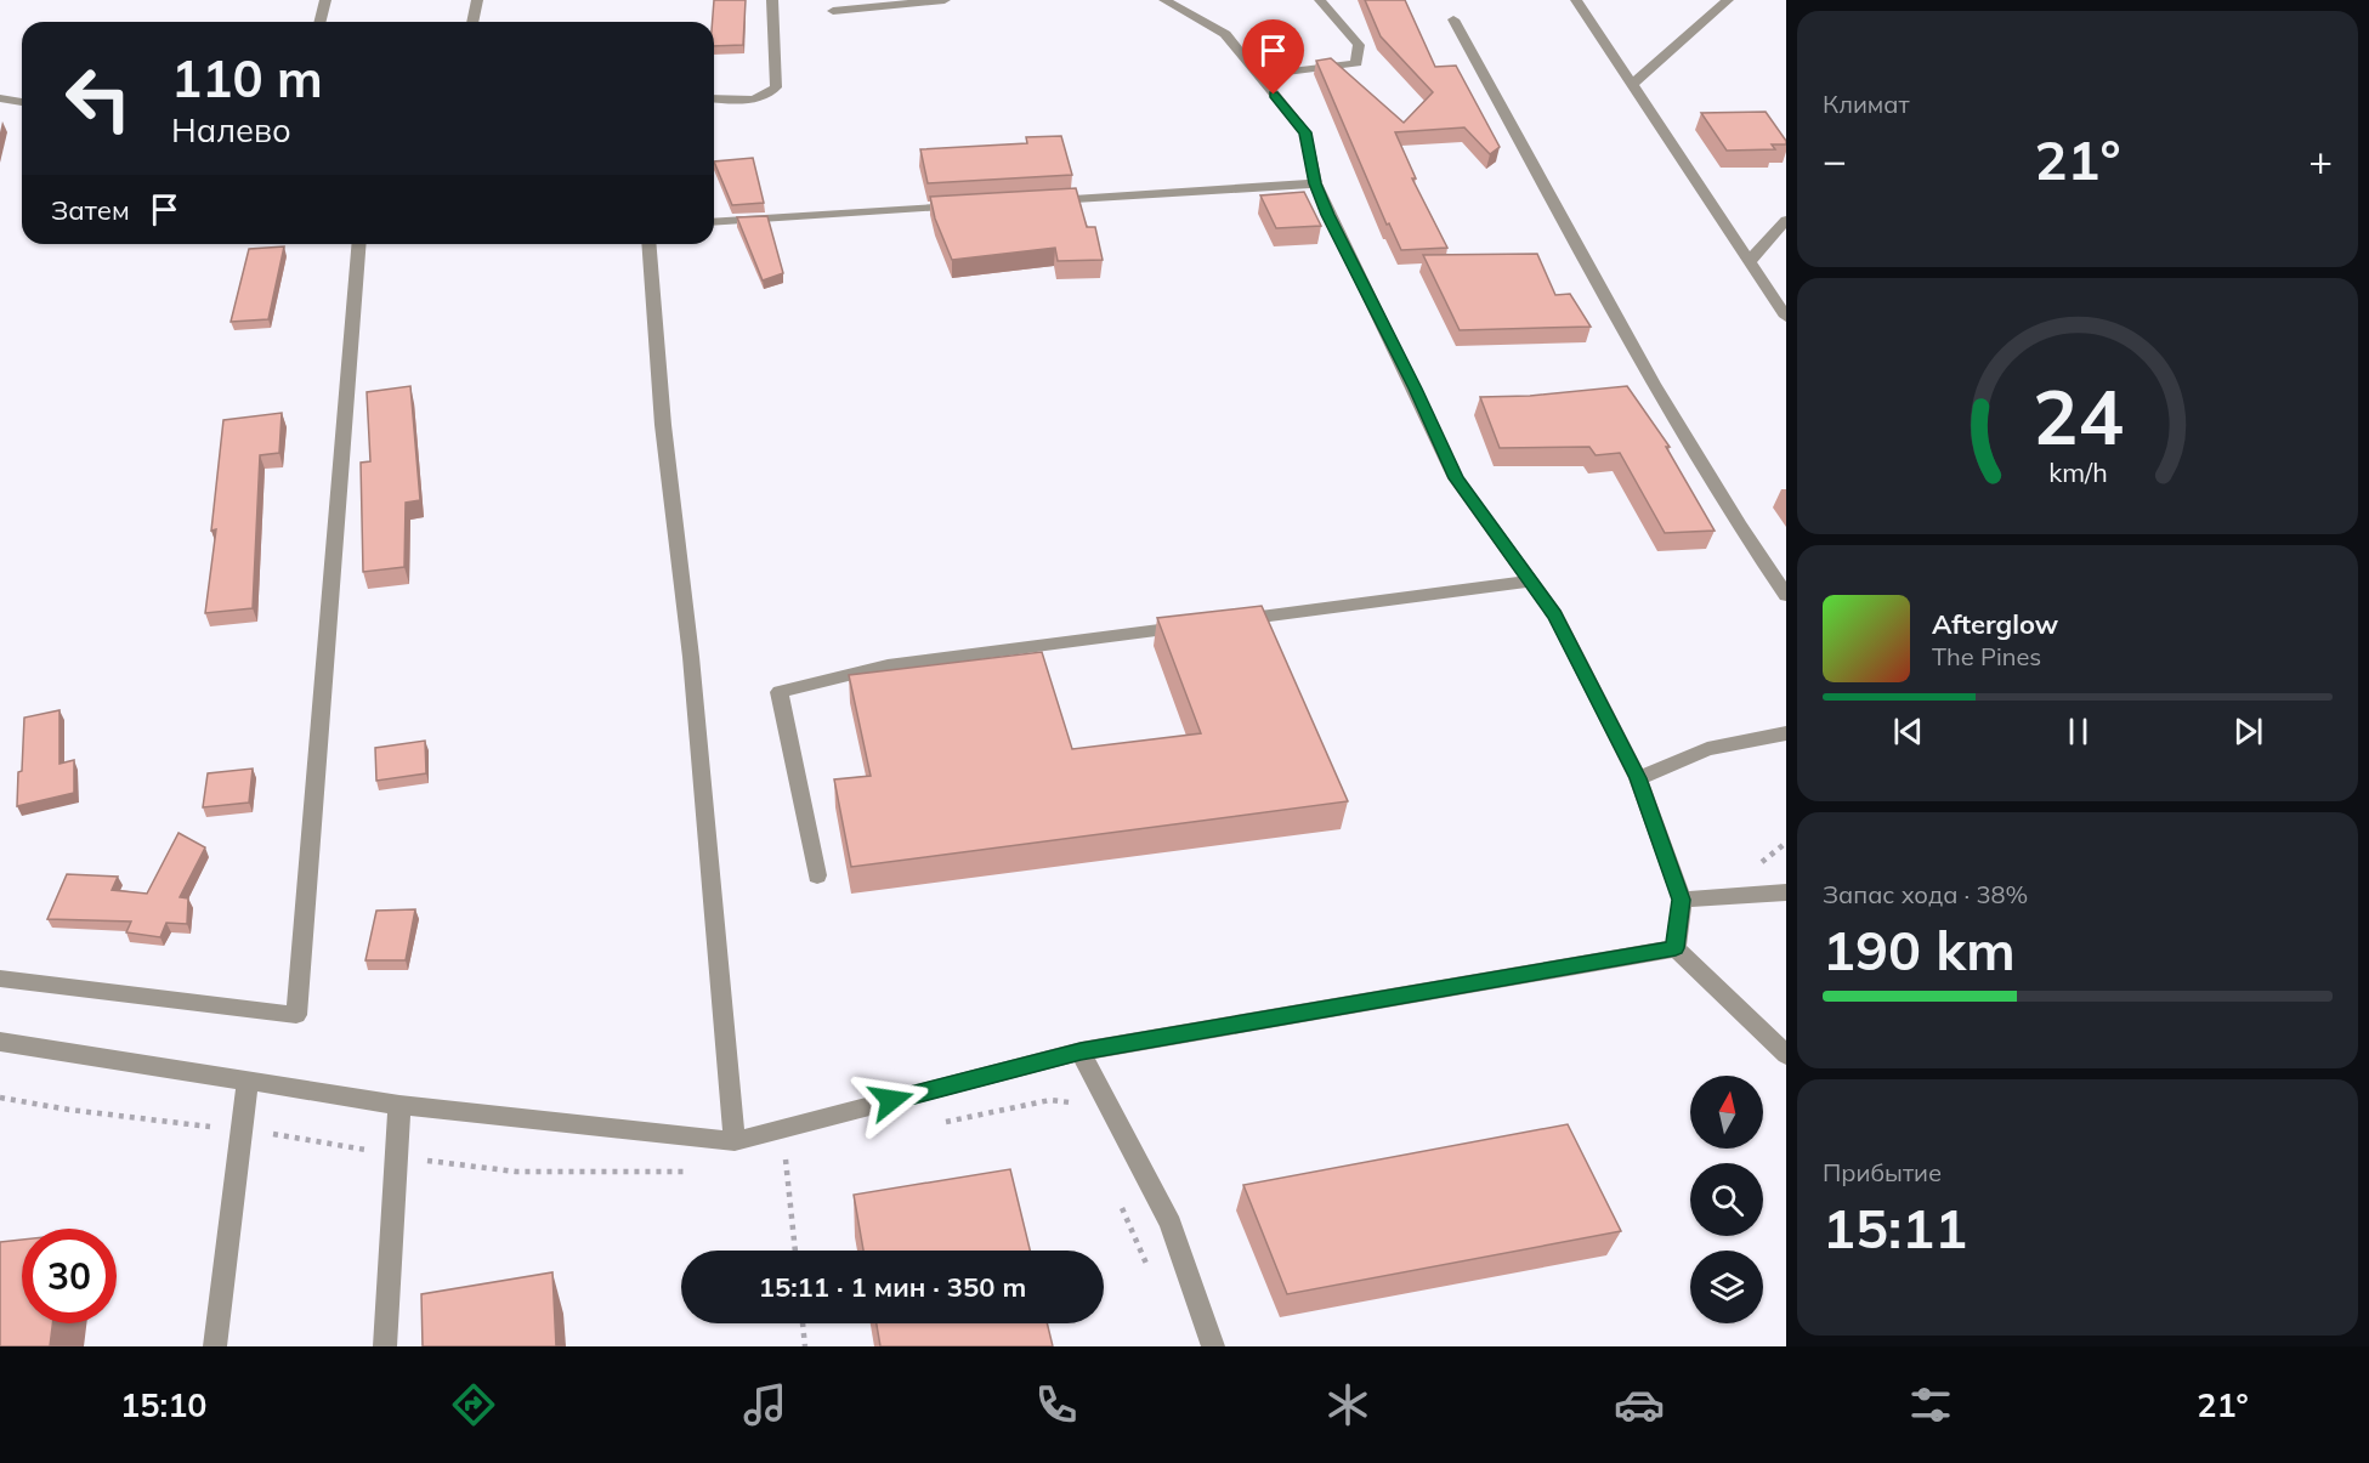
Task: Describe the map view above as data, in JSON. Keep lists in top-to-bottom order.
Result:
{
  "north": "top",
  "page": {
    "tile": [
      "Климат",
      ["Запас хода · 38%", "190 km"],
      ["Прибытие", "15:11"]
    ],
    "turn": ["110 m", "Налево"],
    "heat": ["−", "21°", "+"],
    "then": "Затем",
    "song": ["Afterglow", "The Pines"],
    "limit": "30",
    "trip": "15:11 · 1 мин · 350 m",
    "tabs": ["15:10", "21°"],
    "gauge": ["24", "km/h"]
  }
}
